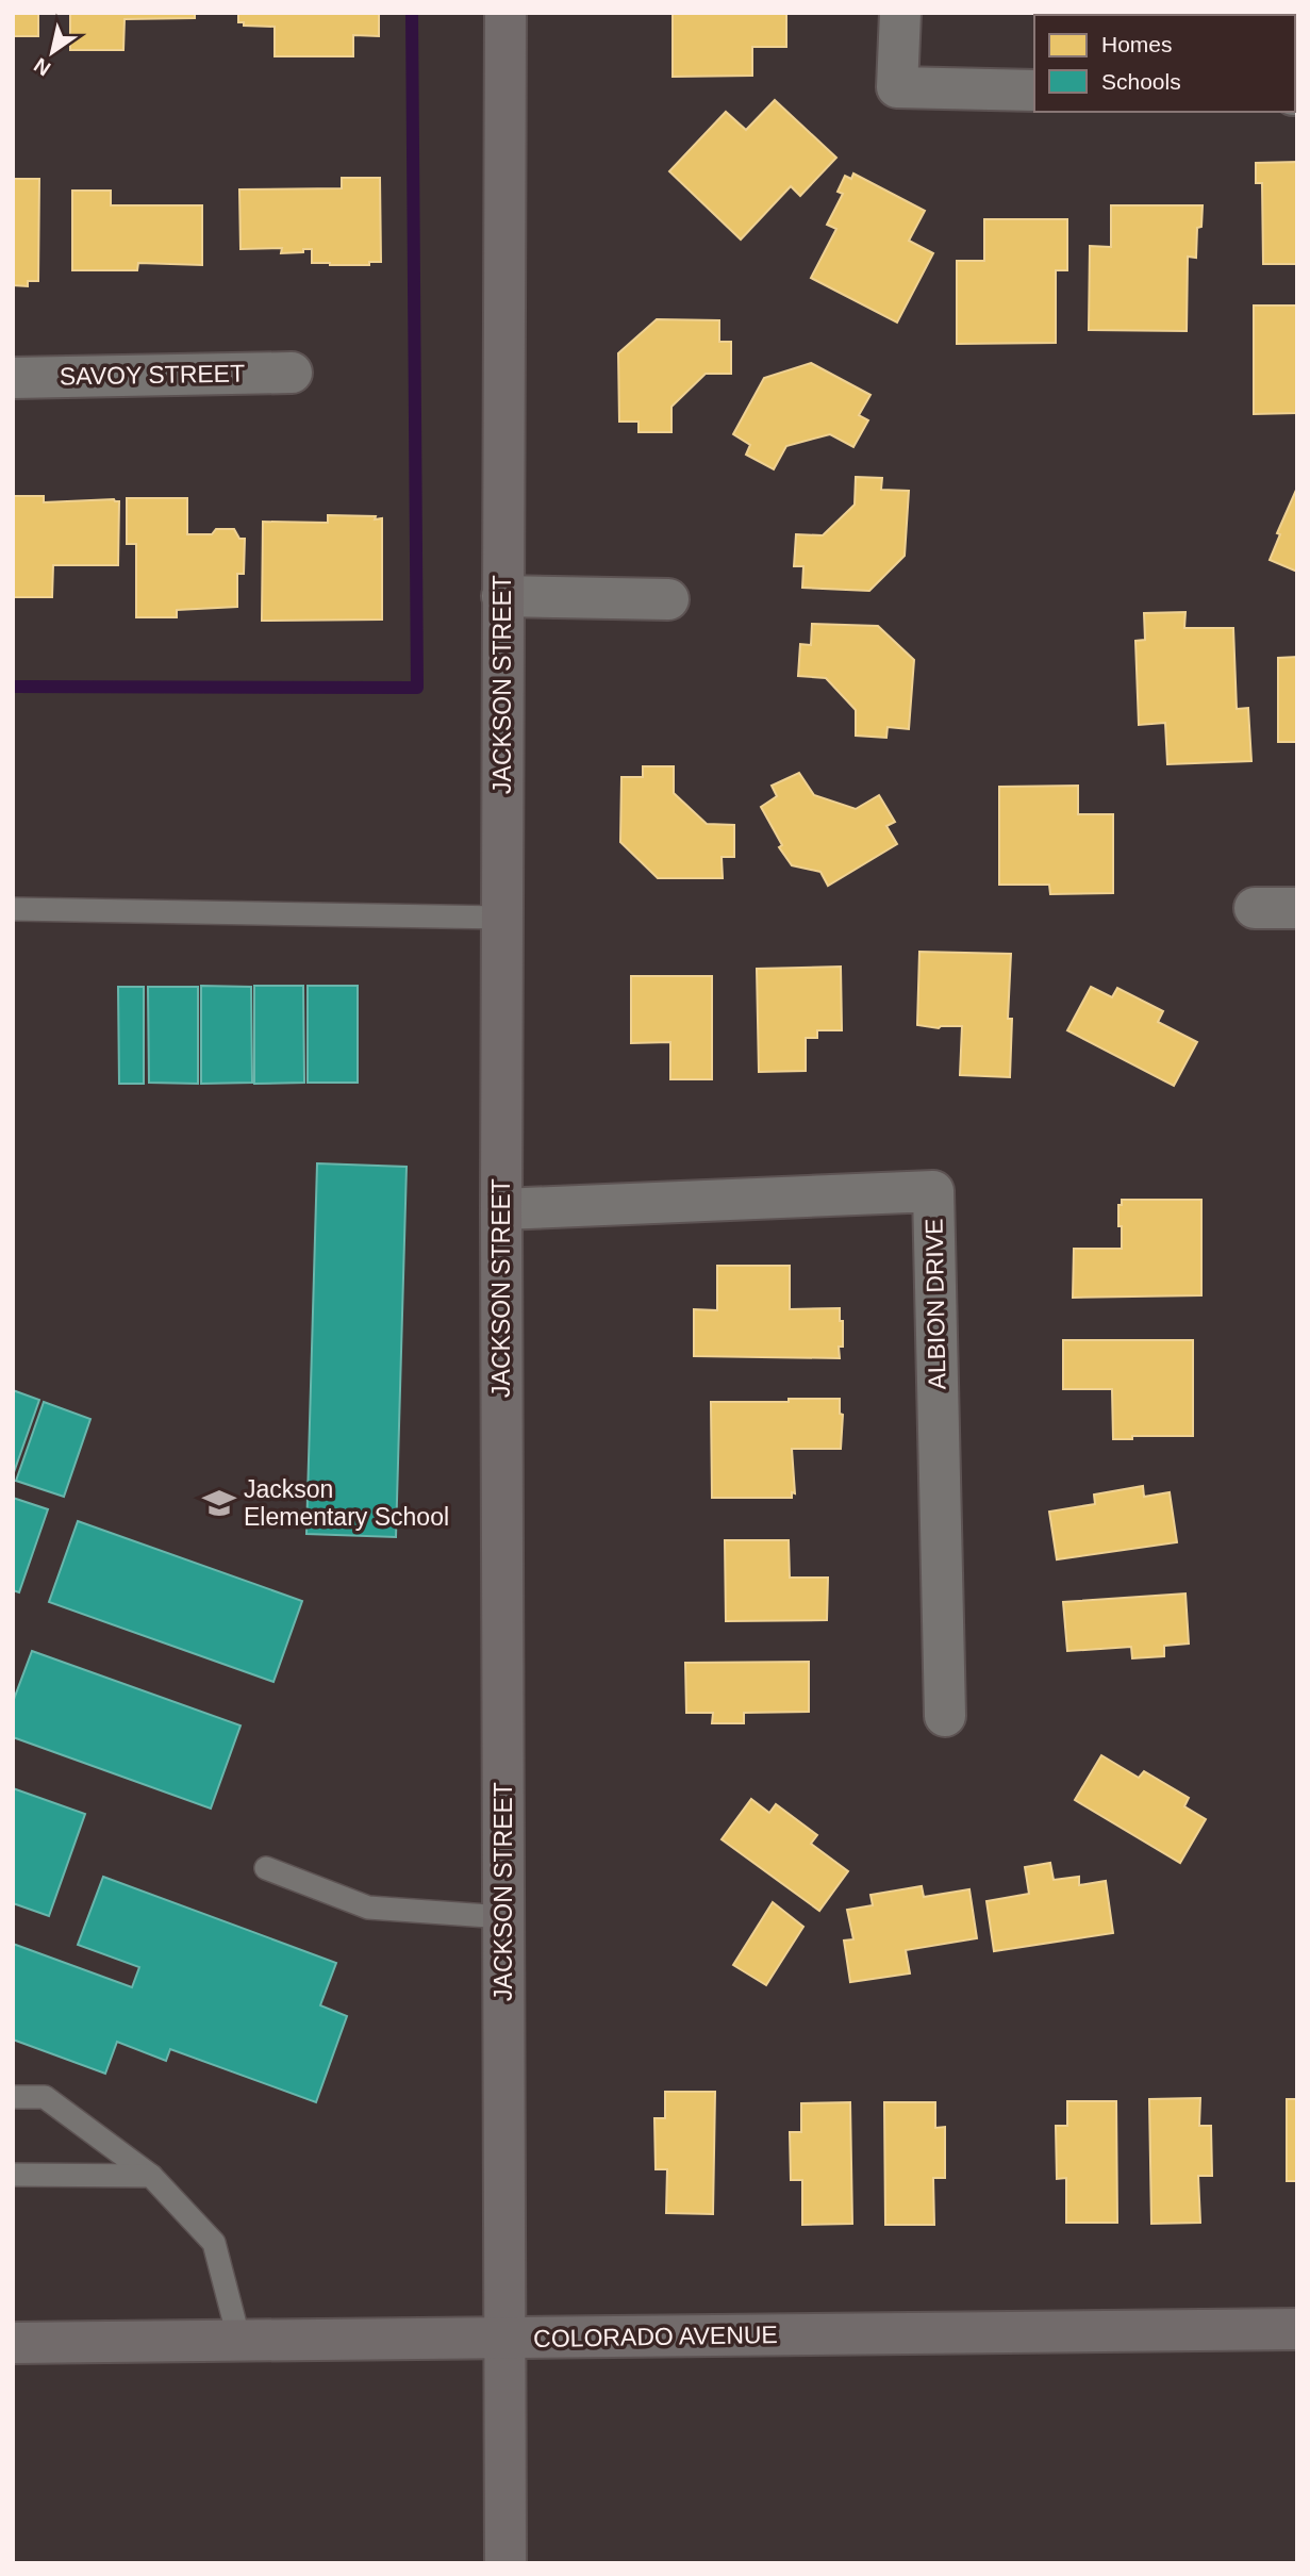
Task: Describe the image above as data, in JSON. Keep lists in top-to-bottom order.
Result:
{
  "streets": {
    "main road": ["JACKSON STREET", "COLORADO AVENUE"],
    "street": ["SAVOY STREET", "ALBION DRIVE"]
  },
  "crossings": [
    ["JACKSON STREET", "ALBION DRIVE"],
    ["JACKSON STREET", "COLORADO AVENUE"]
  ],
  "places": {
    "school or university": ["Jackson Elementary School"]
  },
  "legend": ["Homes", "Schools"],
  "north": "bottom left"
}
